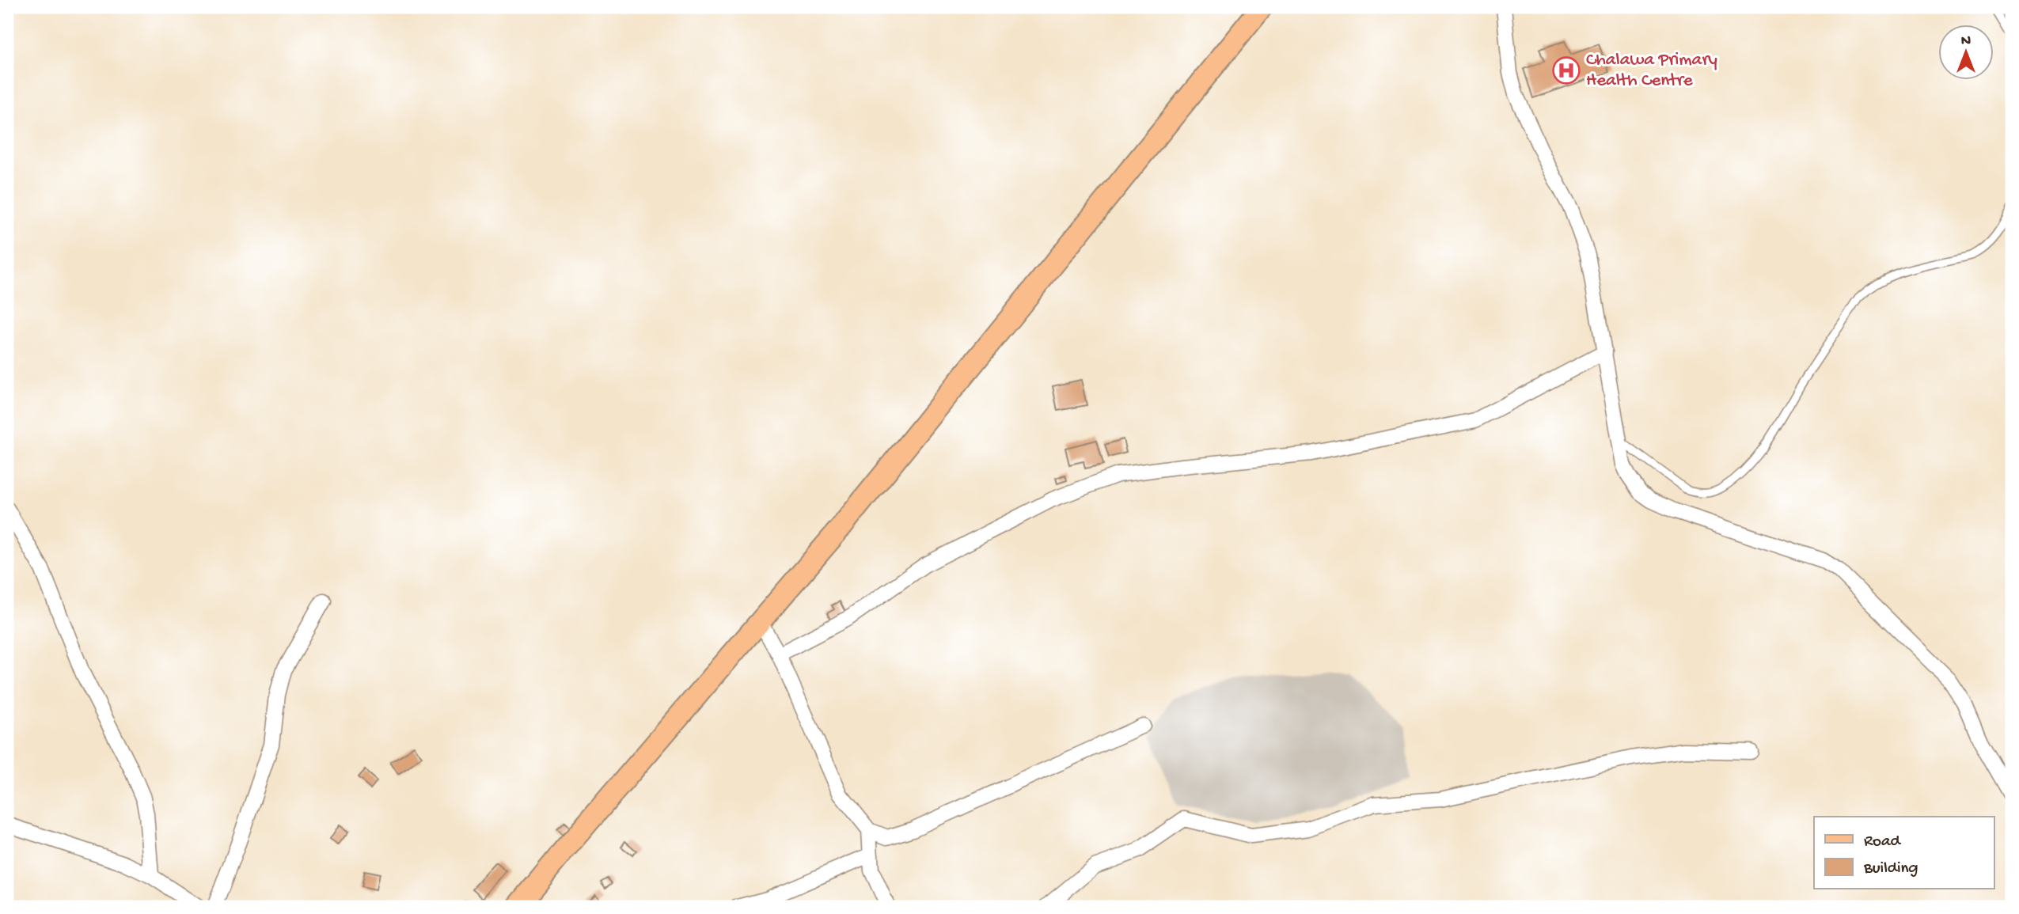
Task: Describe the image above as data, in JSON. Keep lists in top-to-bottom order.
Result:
{
  "places": {
    "hospital": ["Chalawa Primary Health Centre"]
  },
  "legend": ["Road", "Building"],
  "north": "top"
}
